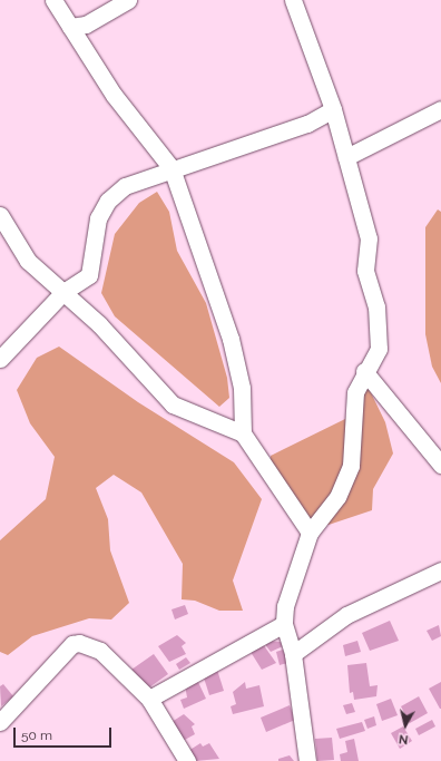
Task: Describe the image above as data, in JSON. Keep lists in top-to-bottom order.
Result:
{
  "scale_bar": "50 m",
  "north": "bottom"
}
